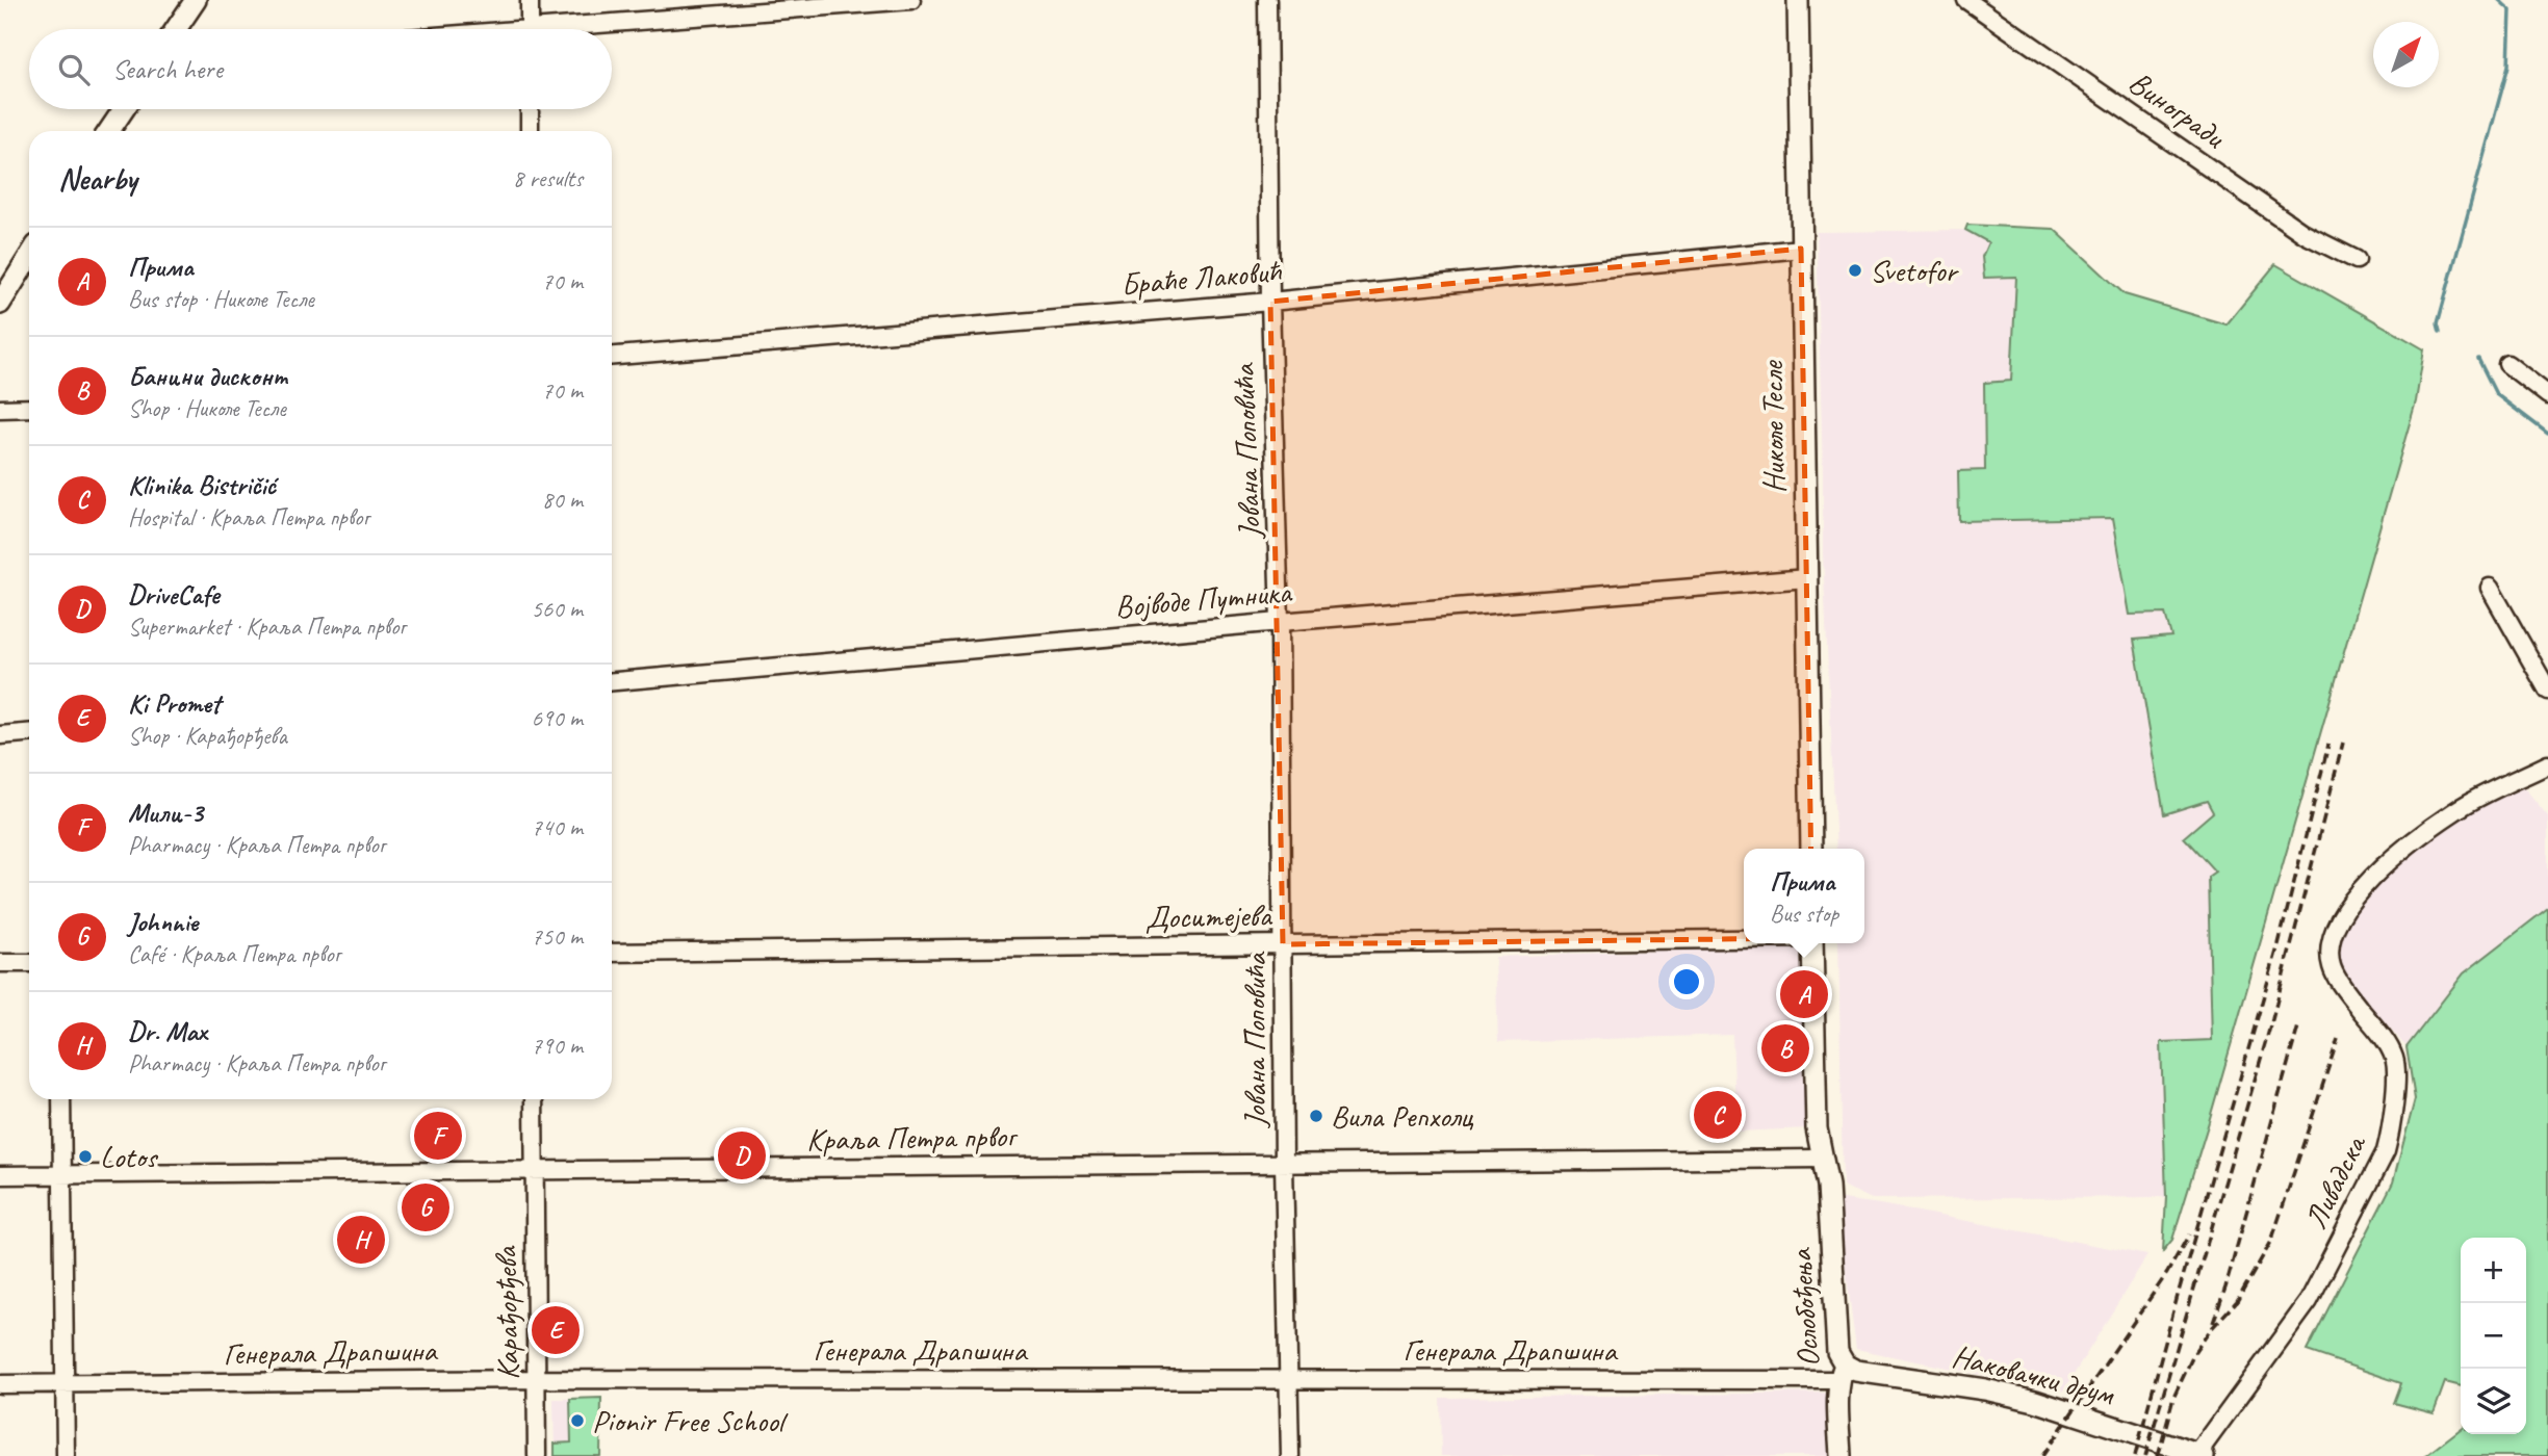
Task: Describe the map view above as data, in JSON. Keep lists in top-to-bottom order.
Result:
{
  "streets": {
    "main road": ["Николе Тесле", "Ослобођења", "Наковачки друм"],
    "street": [
      "Виногради",
      "Браће Лаковић",
      "Јована Поповића",
      "Војводе Путника",
      "Доситејева",
      "Краља Петра првог",
      "Ливадска",
      "Карађорђева",
      "Генерала Драпшина"
    ]
  },
  "crossings": [
    ["Браће Лаковић", "Николе Тесле"],
    ["Браће Лаковић", "Јована Поповића"],
    ["Николе Тесле", "Војводе Путника"],
    ["Јована Поповића", "Војводе Путника"],
    ["Јована Поповића", "Доситејева"],
    ["Јована Поповића", "Краља Петра првог"],
    ["Јована Поповића", "Генерала Драпшина"],
    ["Краља Петра првог", "Ослобођења"],
    ["Краља Петра првог", "Карађорђева"],
    ["Ливадска", "Наковачки друм"],
    ["Ослобођења", "Генерала Драпшина"],
    ["Ослобођења", "Наковачки друм"],
    ["Карађорђева", "Генерала Драпшина"],
    ["Генерала Драпшина", "Наковачки друм"]
  ],
  "places": [
    "Svetofor",
    "Вила Репхолц",
    "Lotos",
    "Pionir Free School"
  ],
  "north": "top right",
  "page": {
    "search": "Search here",
    "heading": ["Nearby", "8 results"],
    "list": [
      {
        "mark": "A",
        "name": "Прима",
        "note": "Bus stop · Николе Тесле",
        "value": "70 m"
      },
      {
        "mark": "B",
        "name": "Банини дисконт",
        "note": "Shop · Николе Тесле",
        "value": "70 m"
      },
      {
        "mark": "C",
        "name": "Klinika Bistričić",
        "note": "Hospital · Краља Петра првог",
        "value": "80 m"
      },
      {
        "mark": "D",
        "name": "DriveCafe",
        "note": "Supermarket · Краља Петра првог",
        "value": "560 m"
      },
      {
        "mark": "E",
        "name": "Ki Promet",
        "note": "Shop · Карађорђева",
        "value": "690 m"
      },
      {
        "mark": "F",
        "name": "Мили-3",
        "note": "Pharmacy · Краља Петра првог",
        "value": "740 m"
      },
      {
        "mark": "G",
        "name": "Johnnie",
        "note": "Café · Краља Петра првог",
        "value": "750 m"
      },
      {
        "mark": "H",
        "name": "Dr. Max",
        "note": "Pharmacy · Краља Петра првог",
        "value": "790 m"
      }
    ],
    "popup": ["Прима", "Bus stop"],
    "pins": [
      "A",
      "B",
      "C",
      "F",
      "D",
      "G",
      "H",
      "E"
    ],
    "map_buttons": ["+", "−"]
  }
}
